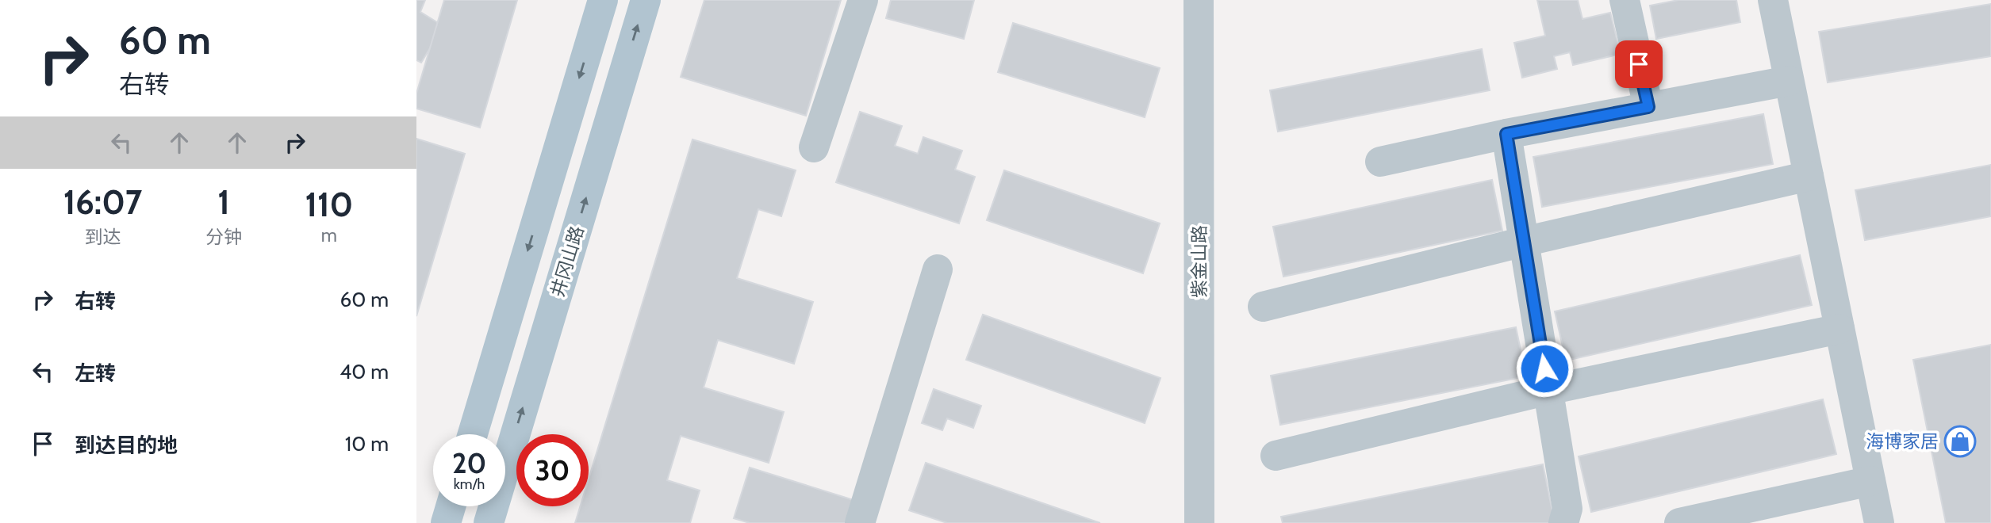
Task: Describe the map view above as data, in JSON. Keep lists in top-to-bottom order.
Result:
{
  "streets": {
    "main road": ["井冈山路"],
    "street": ["紫金山路"]
  },
  "places": {
    "shop": ["海博家居"]
  },
  "page": {
    "turn": ["60 m", "右转"],
    "eta": [
      "16:07",
      "到达",
      "1",
      "分钟",
      "110",
      "m"
    ],
    "list": [
      {
        "name": "右转",
        "value": "60 m"
      },
      {
        "name": "左转",
        "value": "40 m"
      },
      {
        "name": "到达目的地",
        "value": "10 m"
      }
    ],
    "speed": "20 km/h",
    "limit": "30"
  }
}
